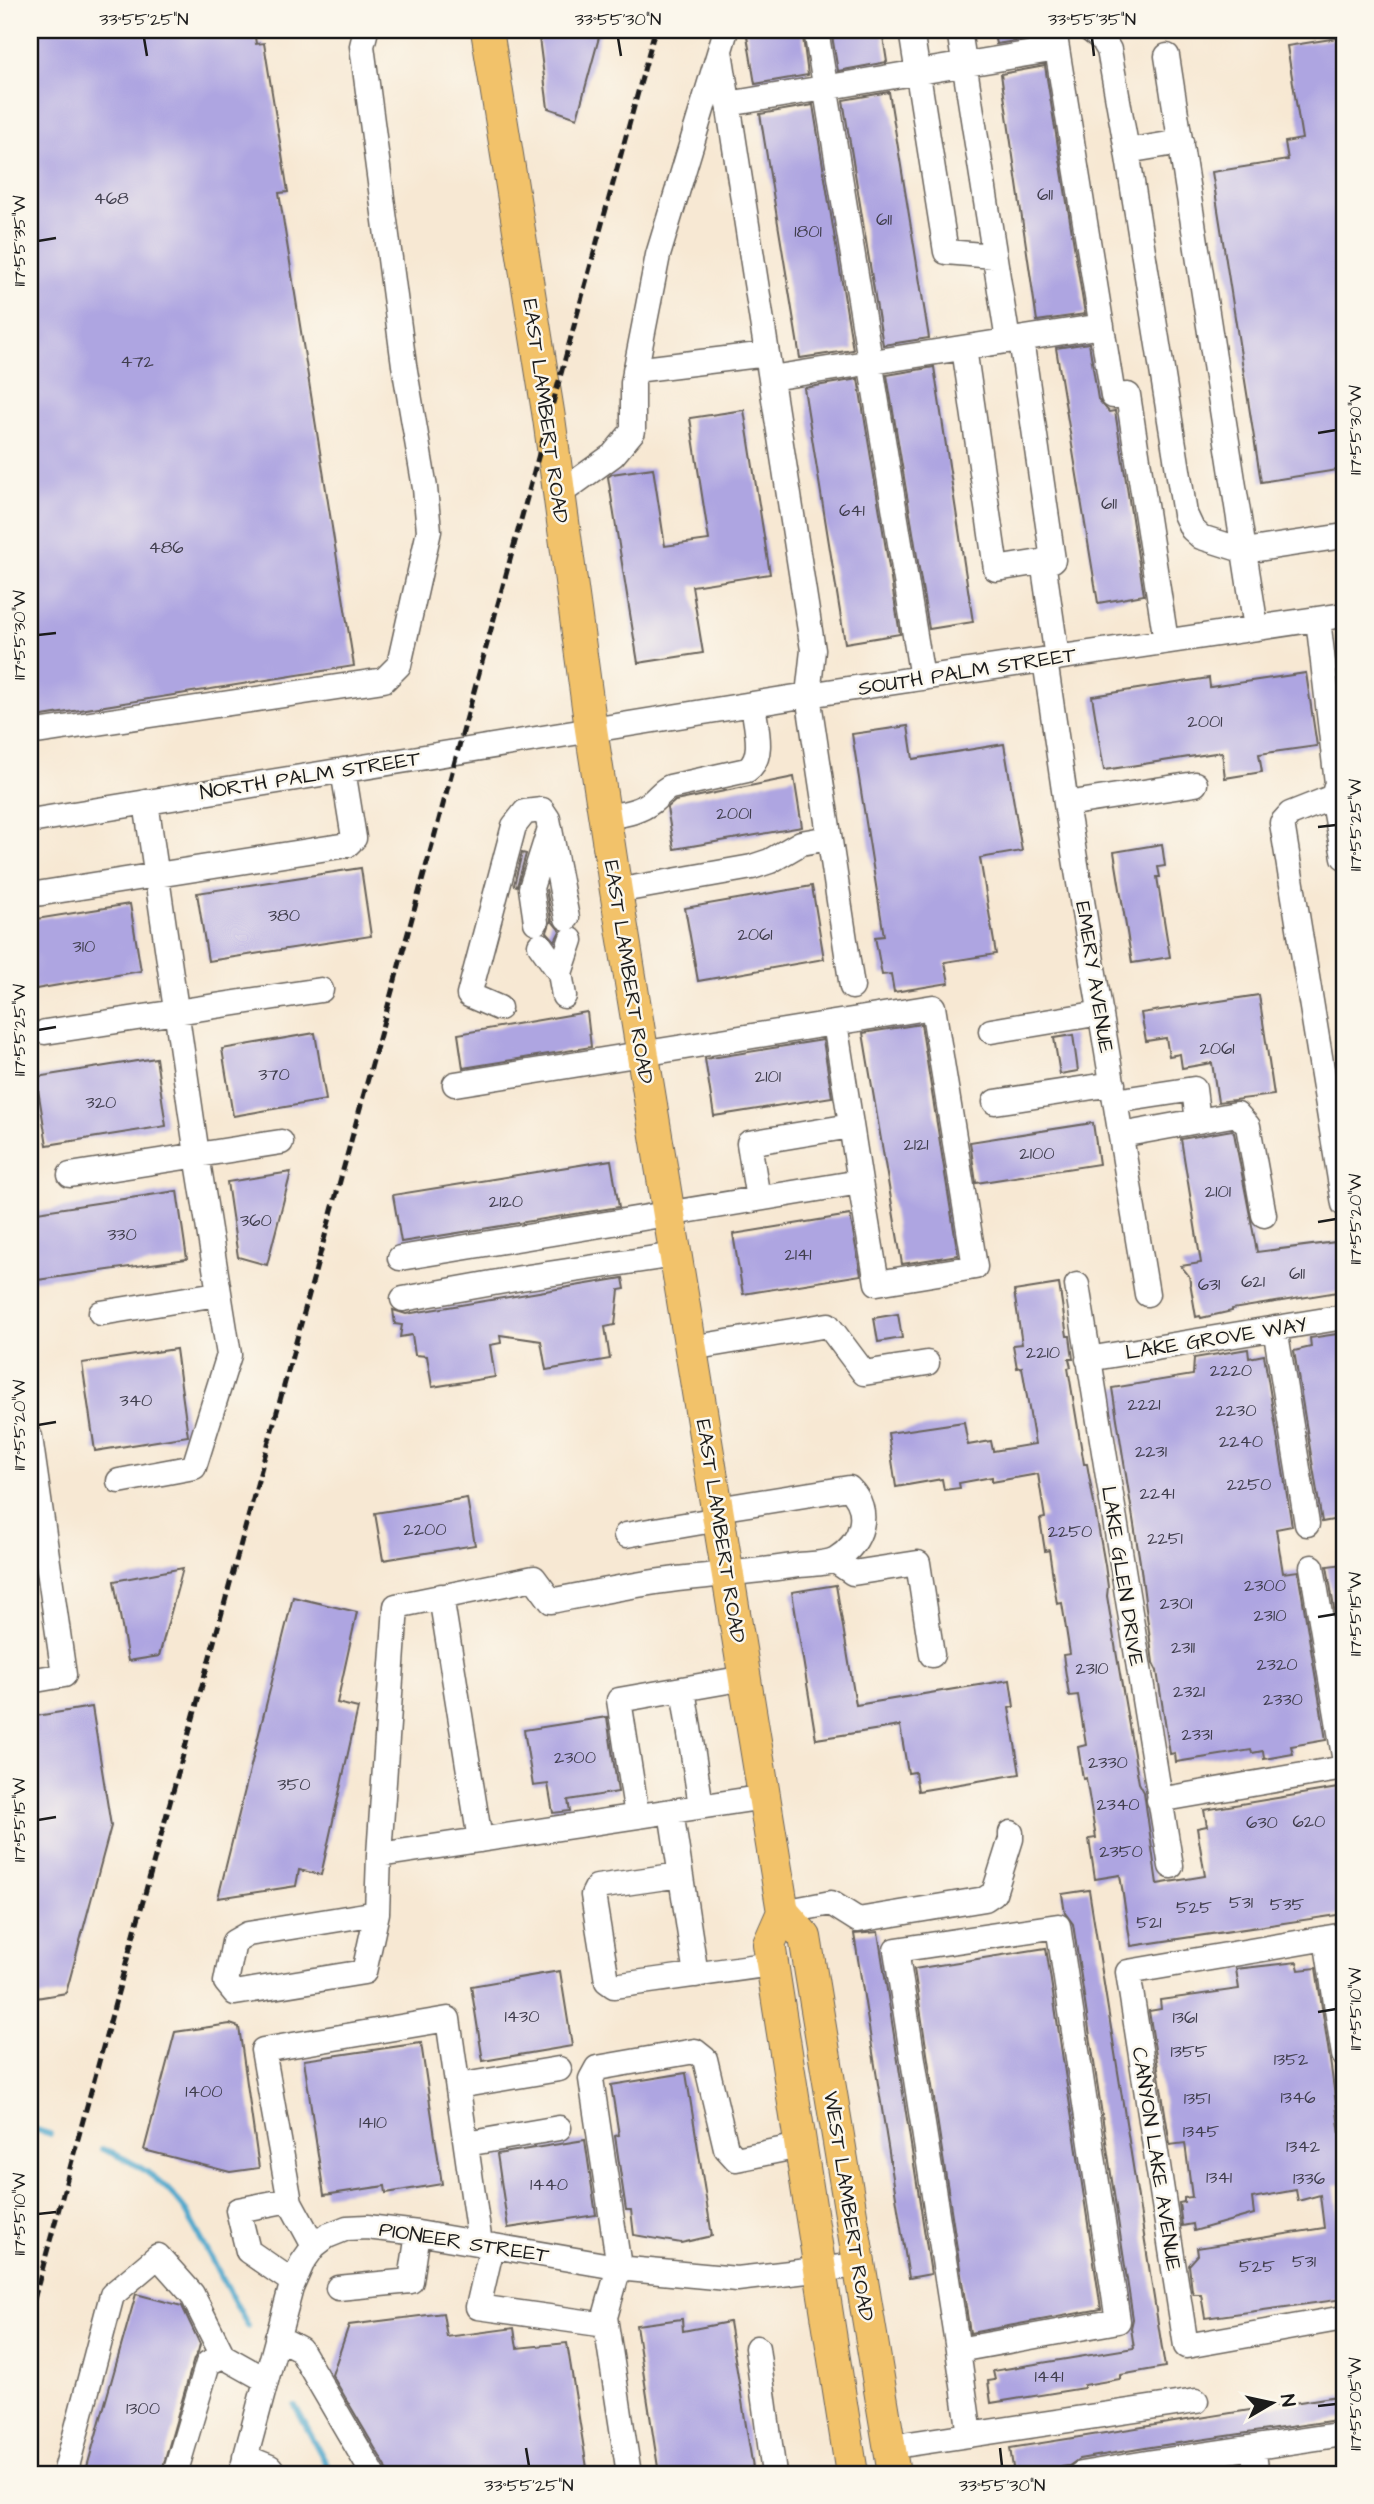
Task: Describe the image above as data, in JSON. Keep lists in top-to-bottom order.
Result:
{
  "streets": {
    "main road": ["EAST LAMBERT ROAD", "WEST LAMBERT ROAD"],
    "street": [
      "SOUTH PALM STREET",
      "NORTH PALM STREET",
      "EMERY AVENUE",
      "LAKE GROVE WAY",
      "LAKE GLEN DRIVE",
      "CANYON LAKE AVENUE",
      "PIONEER STREET"
    ]
  },
  "crossings": [
    ["EAST LAMBERT ROAD", "SOUTH PALM STREET"],
    ["EAST LAMBERT ROAD", "NORTH PALM STREET"],
    ["EAST LAMBERT ROAD", "WEST LAMBERT ROAD"],
    ["SOUTH PALM STREET", "NORTH PALM STREET"],
    ["SOUTH PALM STREET", "EMERY AVENUE"],
    ["LAKE GROVE WAY", "LAKE GLEN DRIVE"],
    ["WEST LAMBERT ROAD", "PIONEER STREET"]
  ],
  "house_numbers": [
    "611",
    "468",
    "611",
    "1801",
    "472",
    "611",
    "641",
    "486",
    "2001",
    "2001",
    "380",
    "2061",
    "310",
    "2061",
    "370",
    "2101",
    "320",
    "2121",
    "2100",
    "2101",
    "2120",
    "360",
    "330",
    "2141",
    "611",
    "621",
    "631",
    "2210",
    "2220",
    "340",
    "2221",
    "2230",
    "2240",
    "2231",
    "2250",
    "2241",
    "2200",
    "2250",
    "2251",
    "2300",
    "2301",
    "2310",
    "2311",
    "2320",
    "2310",
    "2321",
    "2330",
    "2331",
    "2300",
    "2330",
    "350",
    "2340",
    "620",
    "630",
    "2350",
    "531",
    "535",
    "525",
    "521",
    "1430",
    "1361",
    "1355",
    "1352",
    "1400",
    "1346",
    "1351",
    "1410",
    "1345",
    "1342",
    "1341",
    "1336",
    "1440",
    "531",
    "525",
    "1441",
    "1300"
  ],
  "north": "right",
  "coordinates": [
    "33°55'25\"N",
    "33°55'30\"N",
    "33°55'35\"N",
    "117°55'35\"W",
    "117°55'30\"W",
    "117°55'25\"W",
    "117°55'20\"W",
    "117°55'15\"W",
    "117°55'10\"W",
    "117°55'05\"W"
  ]
}
